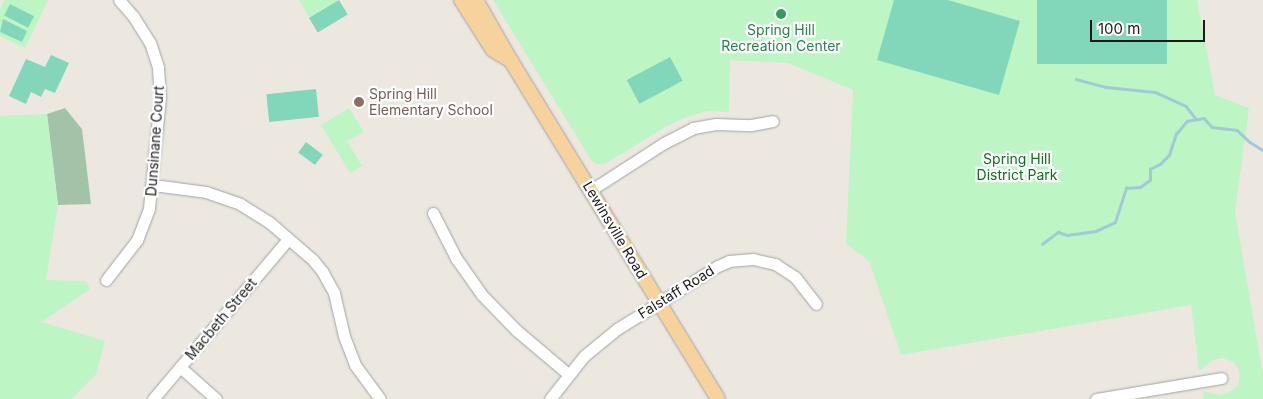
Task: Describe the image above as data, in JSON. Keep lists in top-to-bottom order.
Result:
{
  "streets": {
    "main road": ["Lewinsville Road"],
    "street": ["Dunsinane Court", "Falstaff Road", "Macbeth Street"]
  },
  "crossings": [
    ["Lewinsville Road", "Falstaff Road"]
  ],
  "parks": ["Spring Hill District Park"],
  "places": ["Spring Hill Recreation Center", "Spring Hill Elementary School"],
  "scale_bar": "100 m"
}
